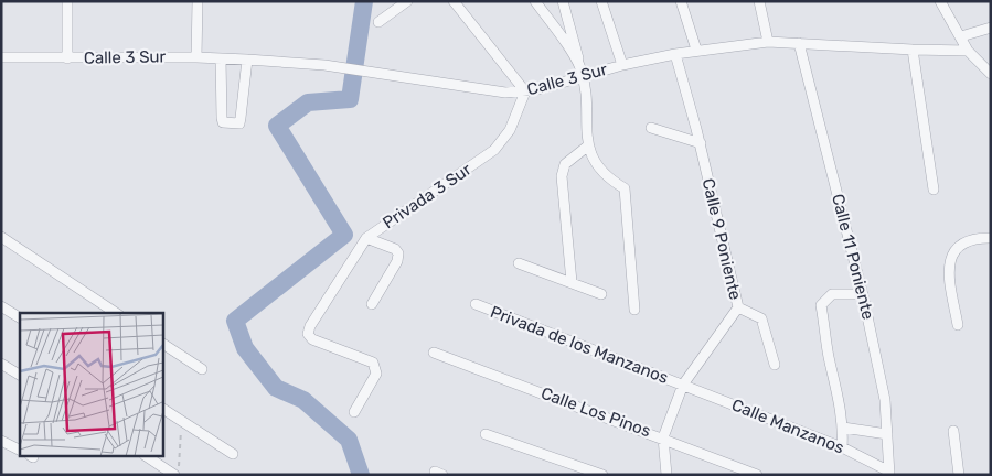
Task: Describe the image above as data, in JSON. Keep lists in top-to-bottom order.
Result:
{
  "streets": {
    "street": [
      "Calle 3 Sur",
      "Privada 3 Sur",
      "Calle 9 Poniente",
      "Calle 11 Poniente",
      "Privada de los Manzanos",
      "Calle Los Pinos",
      "Calle Manzanos"
    ]
  },
  "crossings": [
    ["Calle 3 Sur", "Privada 3 Sur"],
    ["Calle 3 Sur", "Calle 9 Poniente"],
    ["Calle 3 Sur", "Calle 11 Poniente"],
    ["Calle 9 Poniente", "Privada de los Manzanos"],
    ["Calle 9 Poniente", "Calle Los Pinos"],
    ["Calle 9 Poniente", "Calle Manzanos"],
    ["Calle 11 Poniente", "Calle Manzanos"],
    ["Privada de los Manzanos", "Calle Manzanos"]
  ]
}
